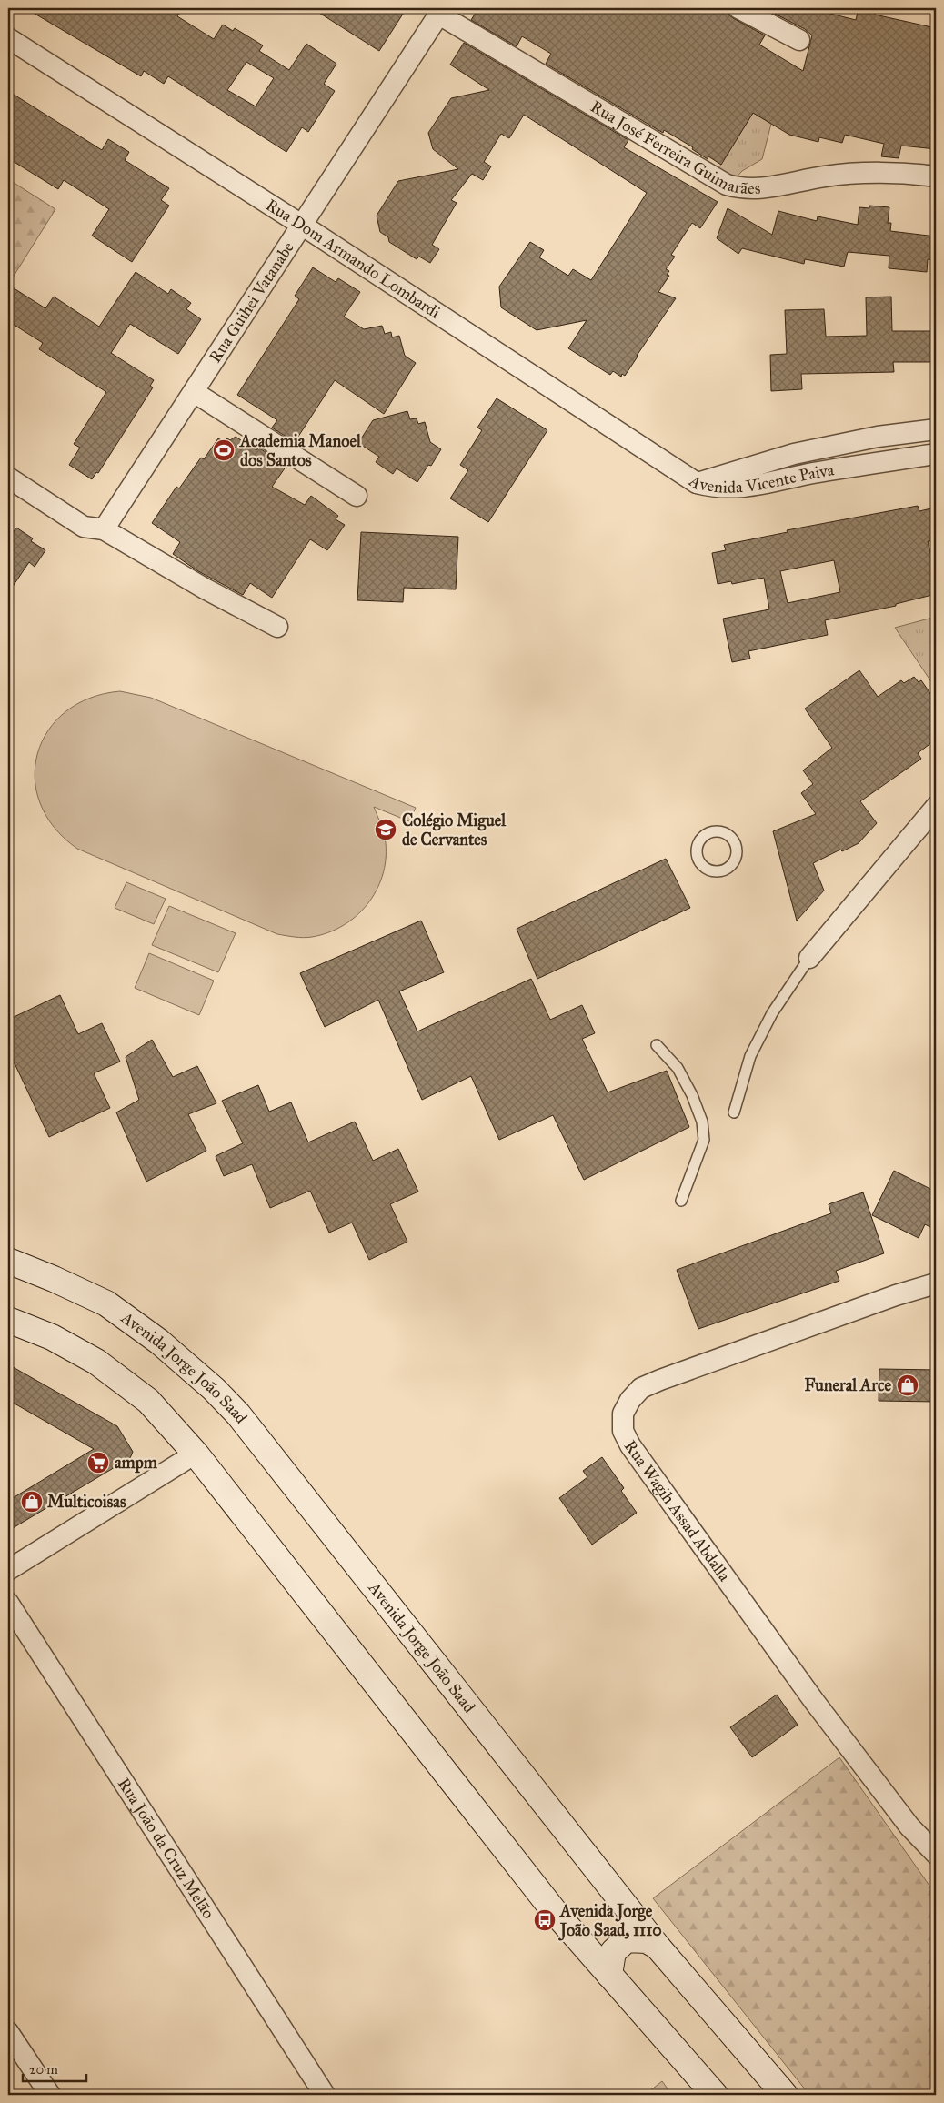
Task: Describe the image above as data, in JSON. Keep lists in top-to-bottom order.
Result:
{
  "streets": {
    "main road": ["Avenida Jorge João Saad"],
    "street": [
      "Rua José Ferreira Guimarães",
      "Rua Dom Armando Lombardi",
      "Rua Guihei Vatanabe",
      "Avenida Vicente Paiva",
      "Rua Wagih Assad Abdalla",
      "Rua João da Cruz Melão"
    ]
  },
  "crossings": [
    ["Rua José Ferreira Guimarães", "Rua Guihei Vatanabe"],
    ["Rua Dom Armando Lombardi", "Rua Guihei Vatanabe"],
    ["Rua Dom Armando Lombardi", "Avenida Vicente Paiva"]
  ],
  "places": {
    "sports": ["Academia Manoel dos Santos"],
    "school or university": ["Colégio Miguel de Cervantes"],
    "shop": ["Funeral Arce", "Multicoisas"],
    "supermarket": ["ampm"],
    "bus stop": ["Avenida Jorge João Saad, 1110"]
  },
  "scale_bar": "20 m"
}
